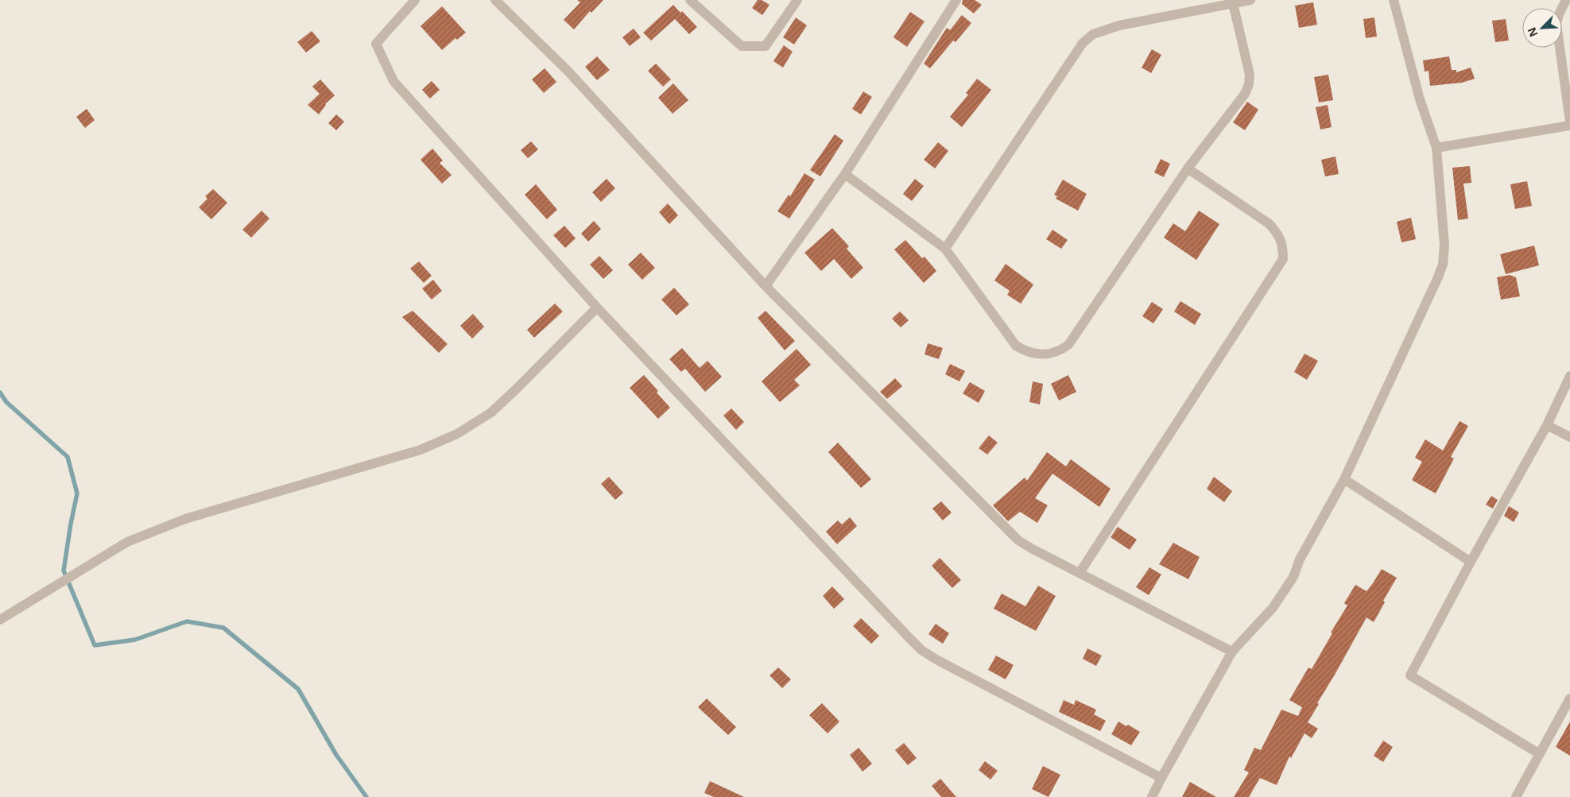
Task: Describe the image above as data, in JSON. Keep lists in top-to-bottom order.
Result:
{
  "north": "bottom left"
}
